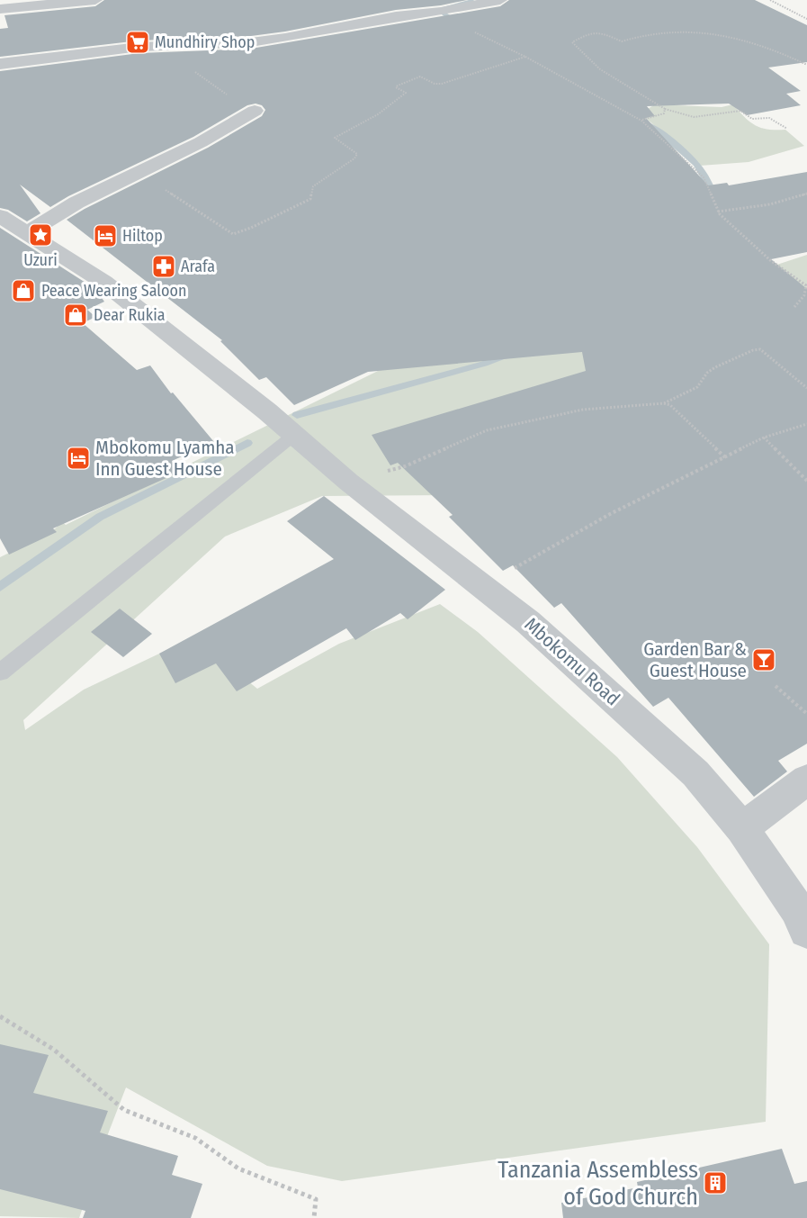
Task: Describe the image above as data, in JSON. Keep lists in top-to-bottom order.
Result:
{
  "streets": {
    "street": ["Mbokomu Road"]
  },
  "places": {
    "supermarket": ["Mundhiry Shop"],
    "place": ["Uzuri"],
    "hotel": ["Hiltop", "Mbokomu Lyamha Inn Guest House"],
    "pharmacy": ["Arafa"],
    "shop": ["Peace Wearing Saloon", "Dear Rukia"],
    "bar": ["Garden Bar & Guest House"],
    "building": ["Tanzania Assembless of God Church"]
  }
}
